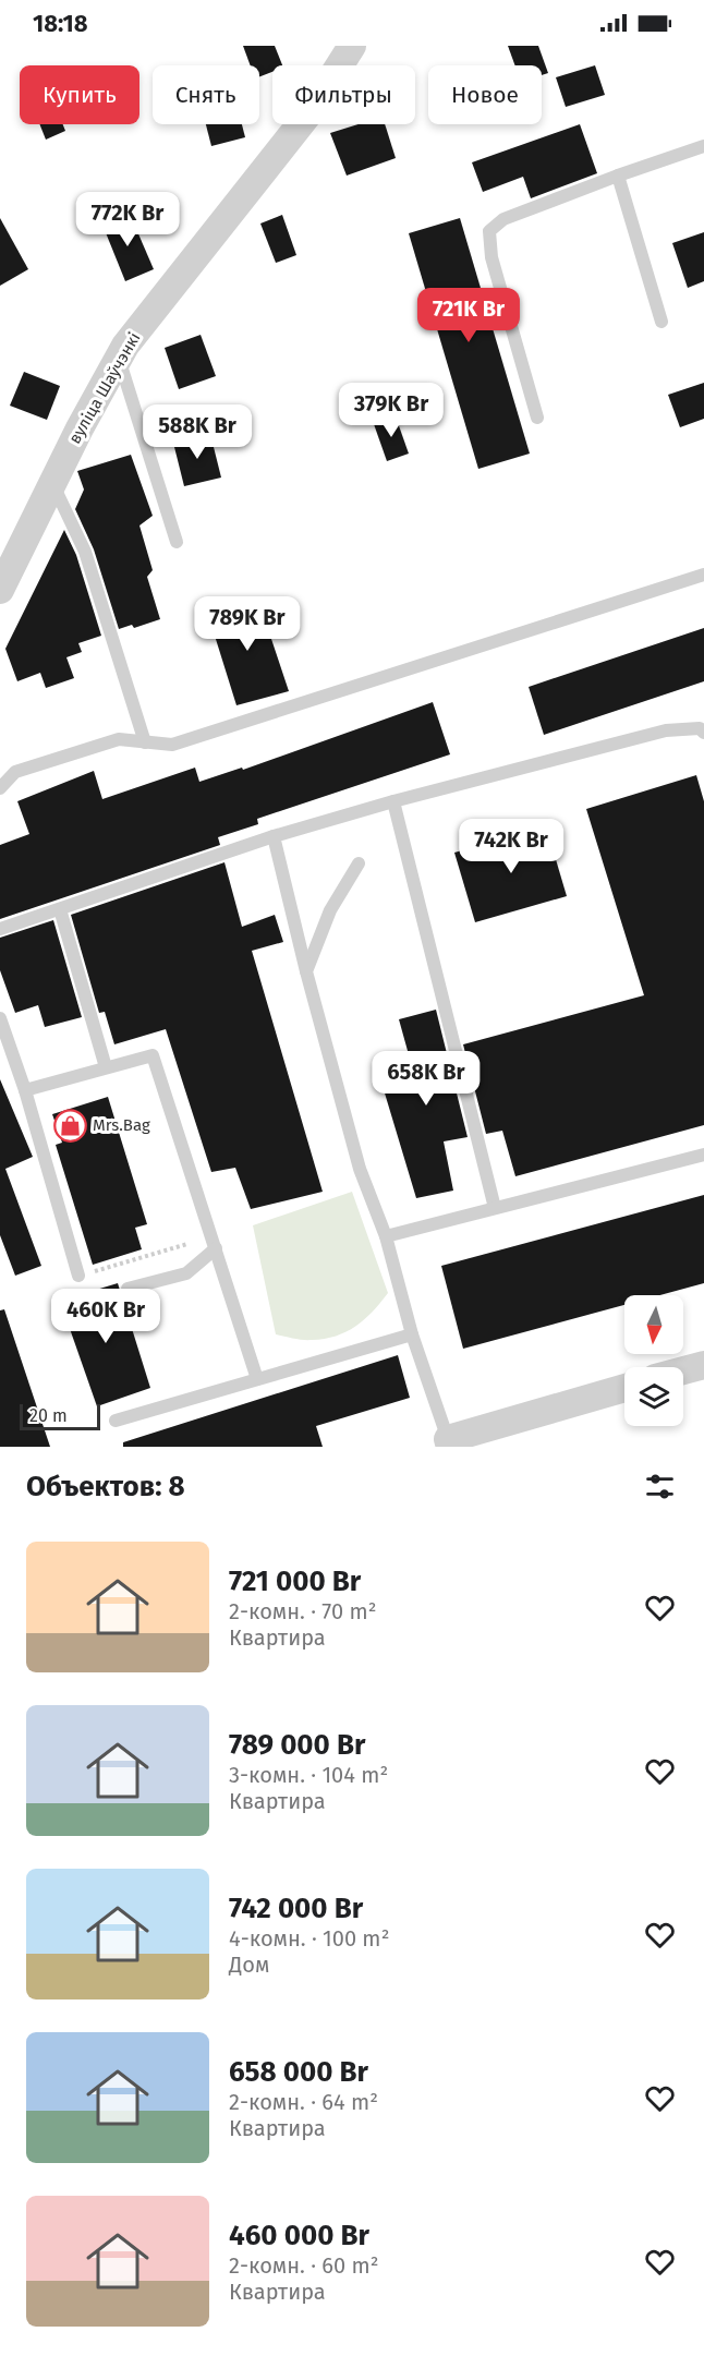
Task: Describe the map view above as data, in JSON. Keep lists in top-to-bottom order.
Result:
{
  "streets": {
    "street": ["вуліца Шаўчэнкі"]
  },
  "places": {
    "shop": ["Mrs.Bag"]
  },
  "scale_bar": "20 m",
  "north": "bottom",
  "page": {
    "status": "18:18",
    "chip": [
      "Купить",
      "Снять",
      "Фильтры",
      "Новое"
    ],
    "price": [
      "772K Br",
      "721K Br",
      "379K Br",
      "588K Br",
      "789K Br",
      "742K Br",
      "658K Br",
      "460K Br"
    ],
    "scale": "20 m",
    "heading": "Объектов: 8",
    "list": [
      {
        "name": "721 000 Br",
        "note": "2-комн. · 70 m² · Квартира"
      },
      {
        "name": "789 000 Br",
        "note": "3-комн. · 104 m² · Квартира"
      },
      {
        "name": "742 000 Br",
        "note": "4-комн. · 100 m² · Дом"
      },
      {
        "name": "658 000 Br",
        "note": "2-комн. · 64 m² · Квартира"
      },
      {
        "name": "460 000 Br",
        "note": "2-комн. · 60 m² · Квартира"
      }
    ]
  }
}
